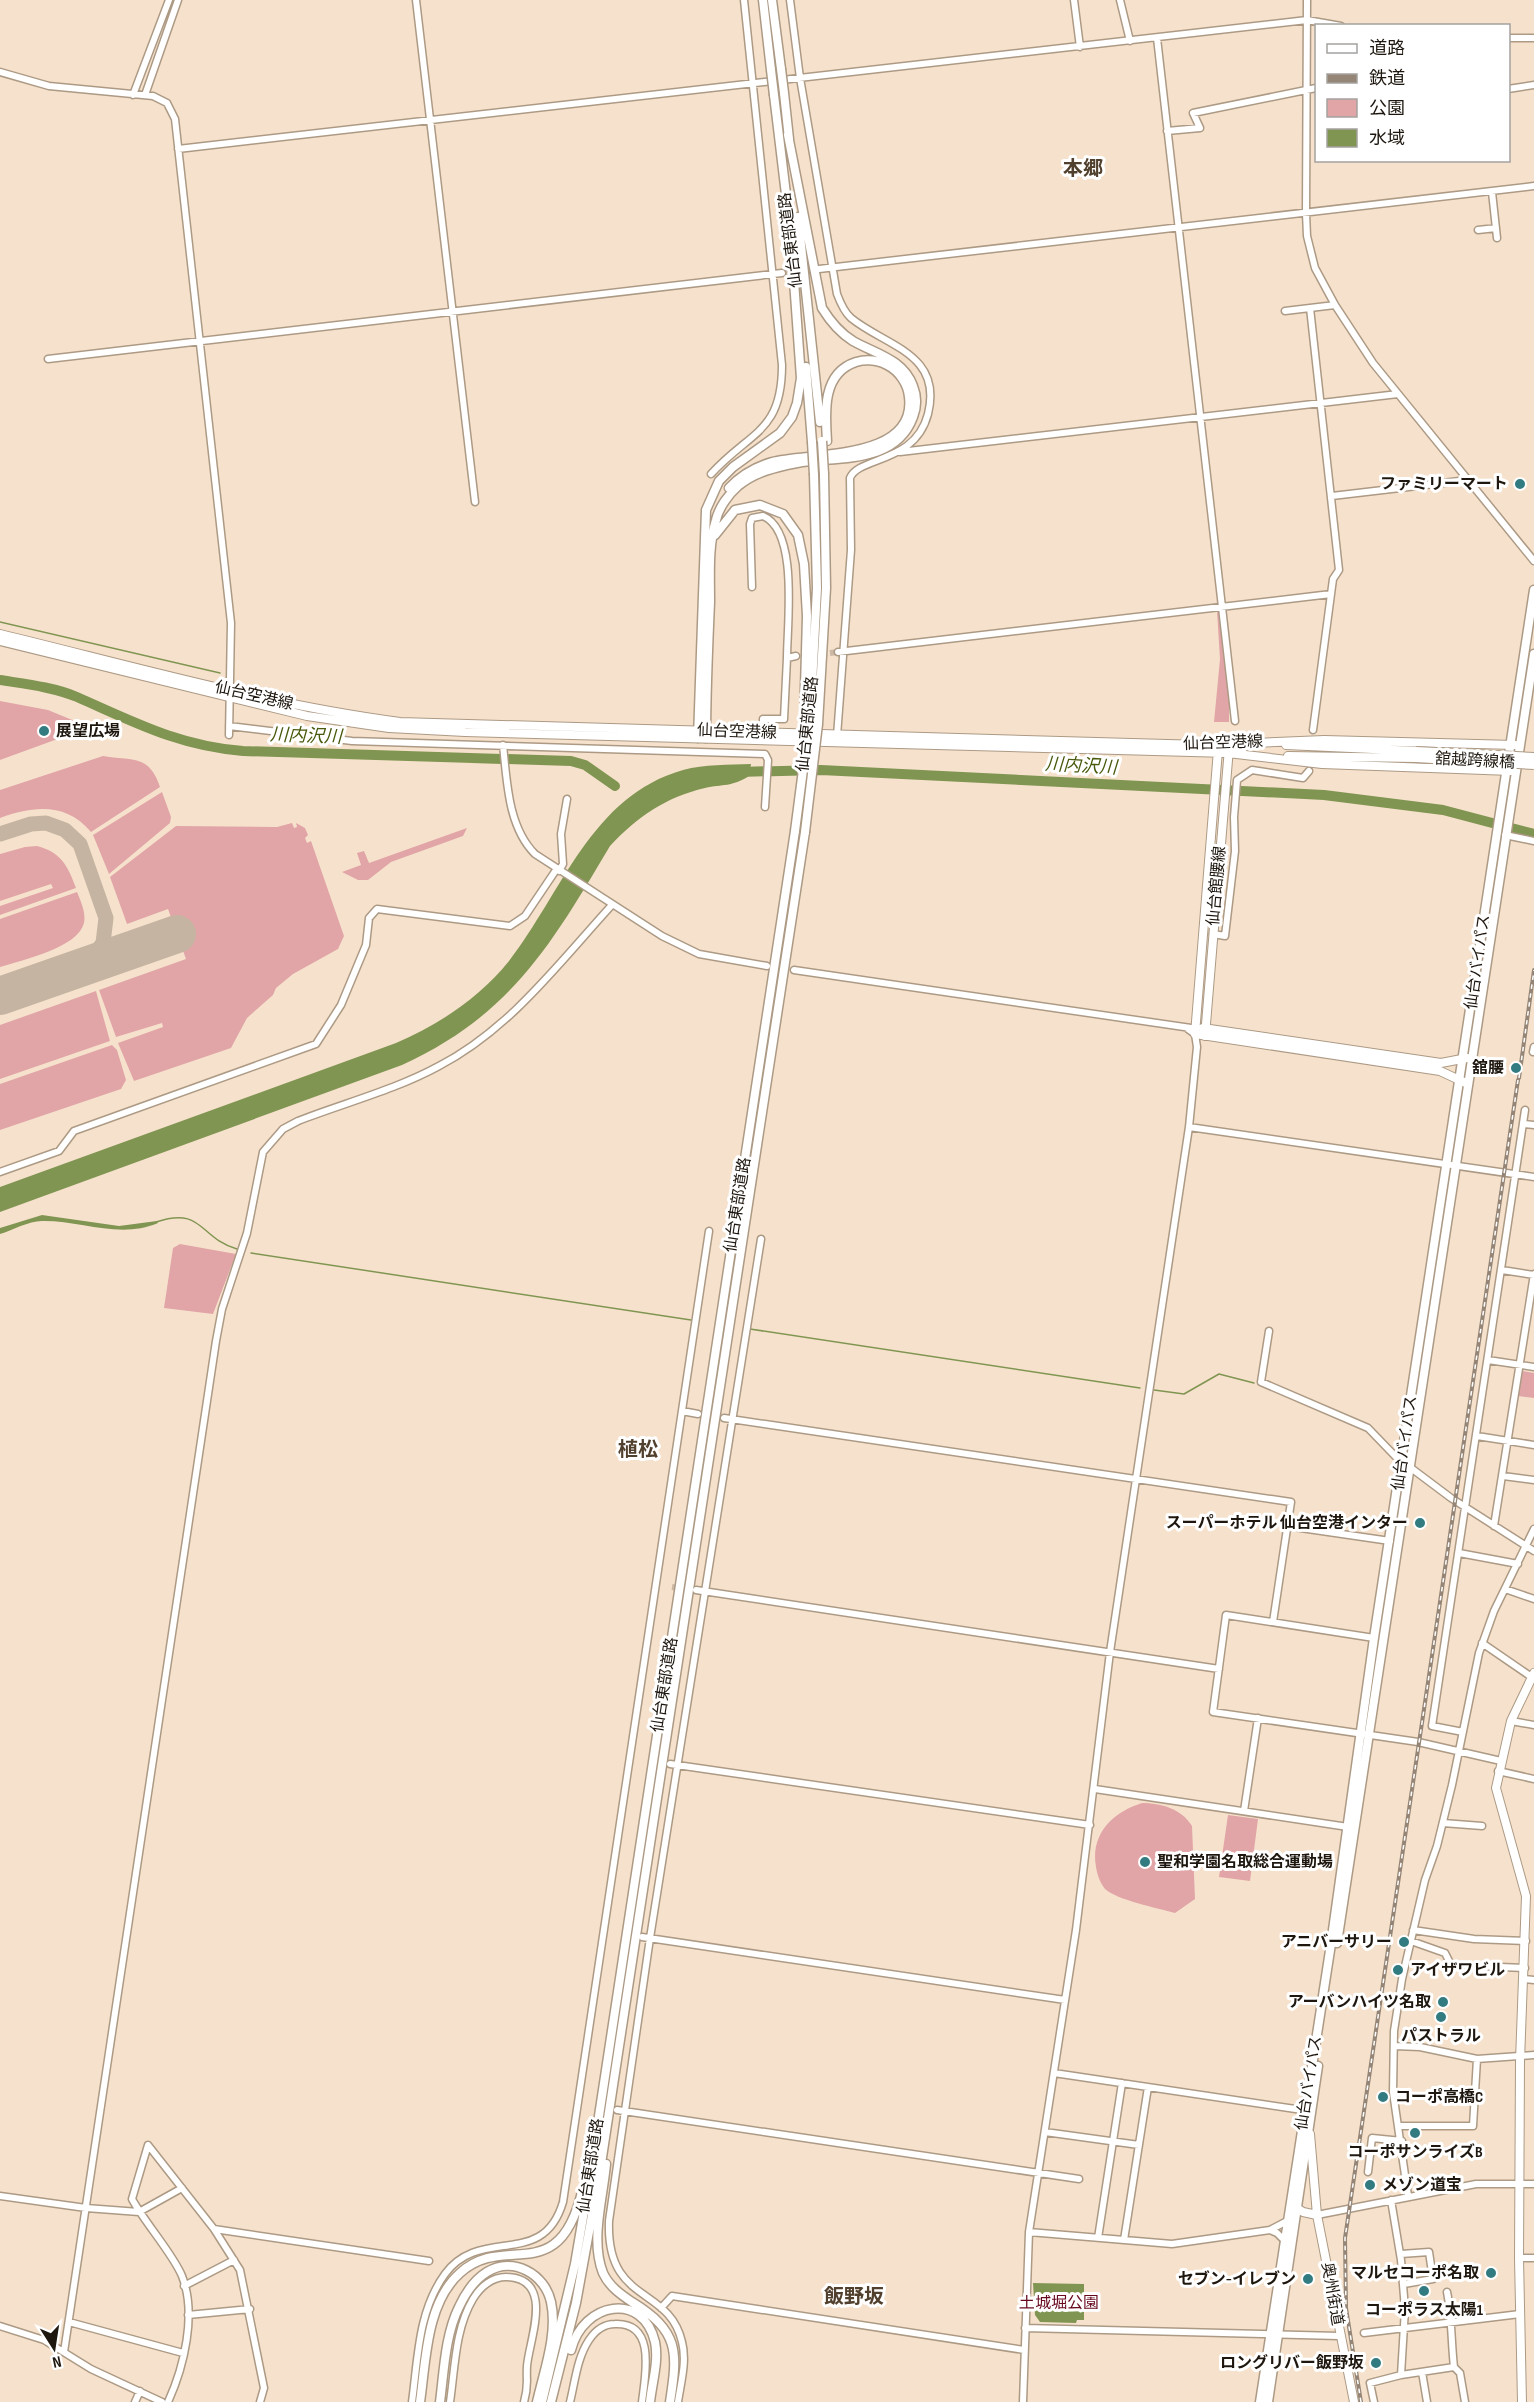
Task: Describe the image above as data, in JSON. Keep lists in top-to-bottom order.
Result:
{
  "streets": {
    "highway": ["仙台東部道路", "仙台バイパス"],
    "main road": [
      "仙台空港線",
      "舘越跨線橋",
      "仙台館腰線",
      "奥州街道"
    ]
  },
  "crossings": [
    ["仙台空港線", "仙台館腰線"],
    ["仙台空港線", "仙台バイパス"],
    ["仙台バイパス", "奥州街道"]
  ],
  "districts": ["本郷", "植松", "飯野坂"],
  "water": ["川内沢川"],
  "parks": ["土城堀公園"],
  "places": [
    "ファミリーマート",
    "展望広場",
    "舘腰",
    "スーパーホテル 仙台空港インター",
    "聖和学園名取総合運動場",
    "アニバーサリー",
    "アイザワビル",
    "アーバンハイツ名取",
    "パストラル",
    "コーポ高橋C",
    "コーポサンライズB",
    "メゾン道宝",
    "マルセコーポ名取",
    "セブン-イレブン",
    "コーポラス太陽1",
    "ロングリバー飯野坂"
  ],
  "legend": [
    "道路",
    "鉄道",
    "公園",
    "水域"
  ],
  "north": "bottom"
}
